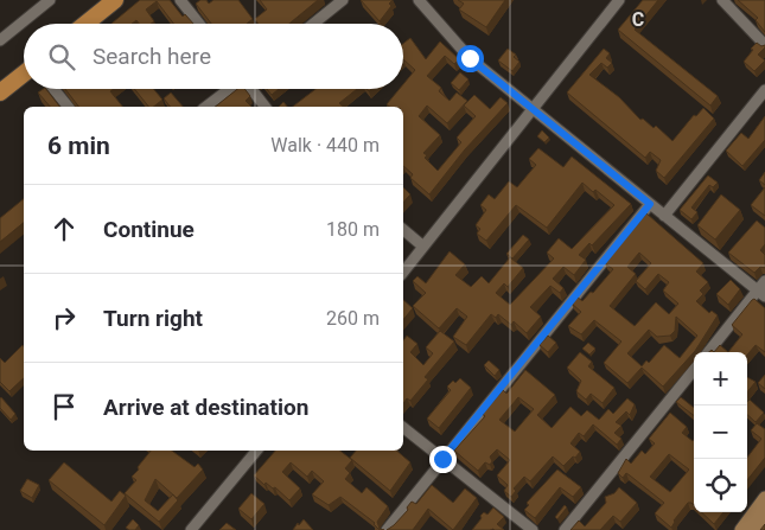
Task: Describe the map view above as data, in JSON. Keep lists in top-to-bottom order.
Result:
{
  "page": {
    "search": "Search here",
    "heading": ["6 min", "Walk · 440 m"],
    "list": [
      ["Continue", "180 m"],
      ["Turn right", "260 m"],
      "Arrive at destination"
    ],
    "map_buttons": ["+", "−"]
  },
  "grid": {
    "columns": ["C"]
  }
}
